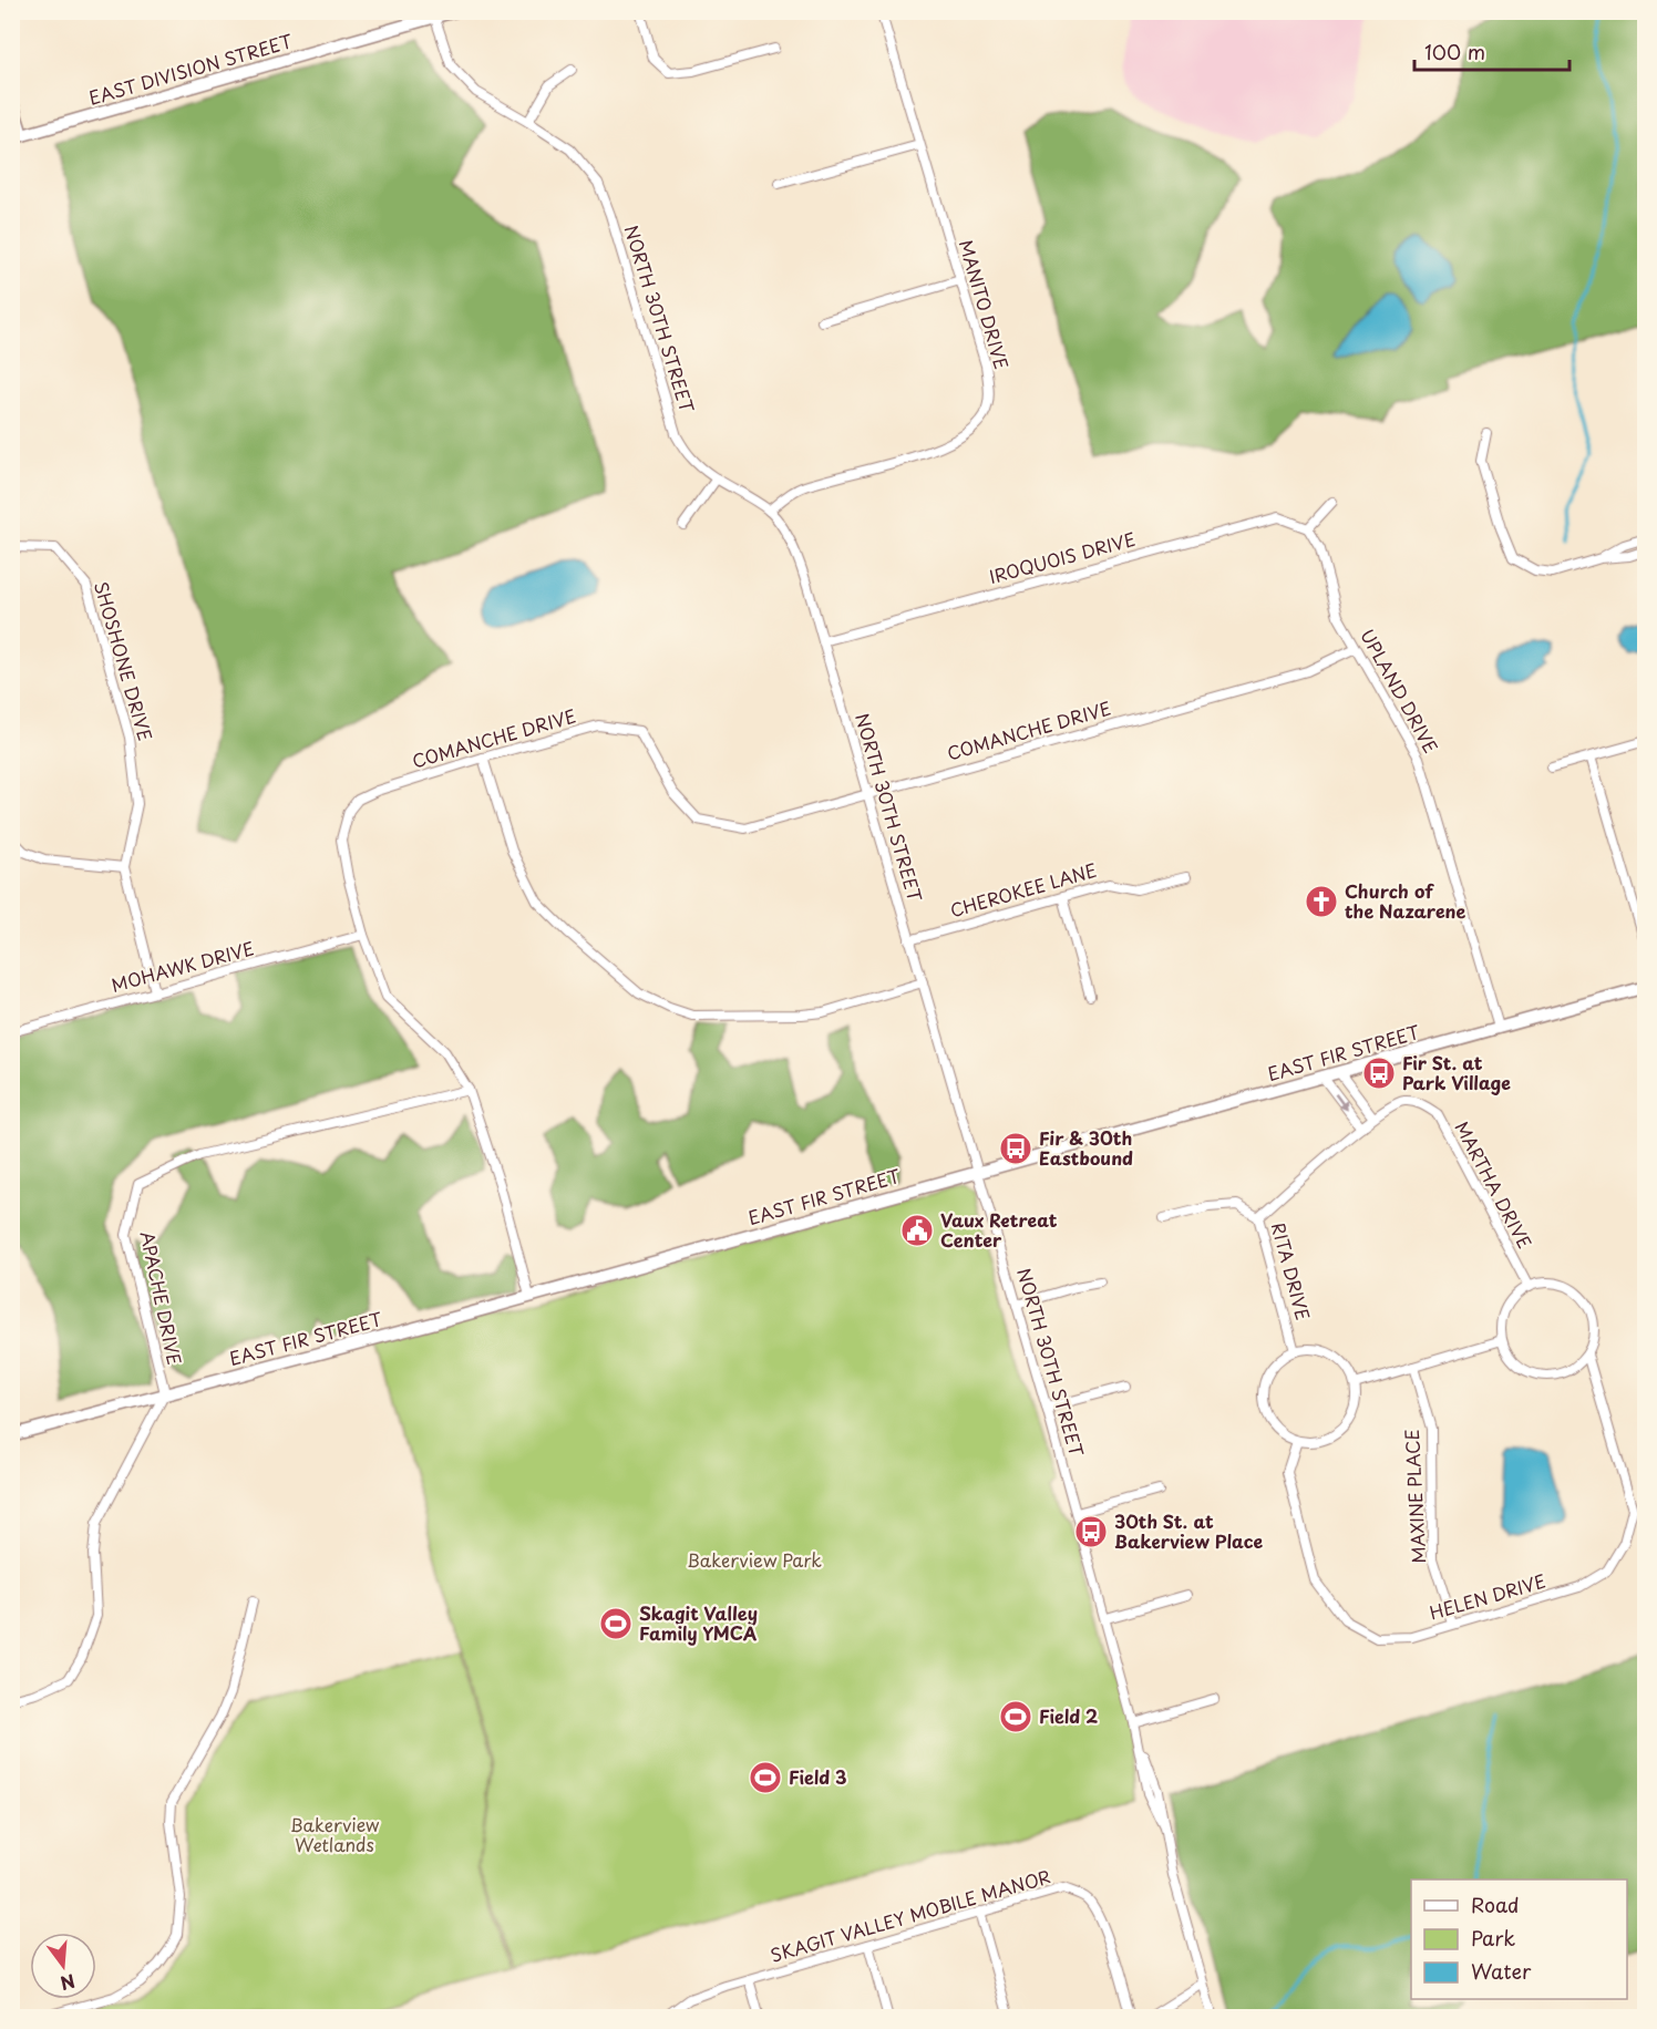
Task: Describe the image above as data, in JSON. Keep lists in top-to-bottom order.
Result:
{
  "streets": {
    "street": [
      "EAST DIVISION STREET",
      "MANITO DRIVE",
      "NORTH 30TH STREET",
      "IROQUOIS DRIVE",
      "SHOSHONE DRIVE",
      "UPLAND DRIVE",
      "COMANCHE DRIVE",
      "CHEROKEE LANE",
      "MOHAWK DRIVE",
      "EAST FIR STREET",
      "MARTHA DRIVE",
      "RITA DRIVE",
      "APACHE DRIVE",
      "MAXINE PLACE",
      "HELEN DRIVE",
      "SKAGIT VALLEY MOBILE MANOR"
    ]
  },
  "crossings": [
    ["EAST DIVISION STREET", "NORTH 30TH STREET"],
    ["MANITO DRIVE", "NORTH 30TH STREET"],
    ["NORTH 30TH STREET", "IROQUOIS DRIVE"],
    ["NORTH 30TH STREET", "COMANCHE DRIVE"],
    ["NORTH 30TH STREET", "CHEROKEE LANE"],
    ["NORTH 30TH STREET", "EAST FIR STREET"],
    ["IROQUOIS DRIVE", "UPLAND DRIVE"],
    ["SHOSHONE DRIVE", "MOHAWK DRIVE"],
    ["UPLAND DRIVE", "COMANCHE DRIVE"],
    ["UPLAND DRIVE", "EAST FIR STREET"],
    ["COMANCHE DRIVE", "MOHAWK DRIVE"],
    ["COMANCHE DRIVE", "EAST FIR STREET"],
    ["COMANCHE DRIVE", "APACHE DRIVE"],
    ["EAST FIR STREET", "APACHE DRIVE"],
    ["MARTHA DRIVE", "RITA DRIVE"],
    ["MARTHA DRIVE", "HELEN DRIVE"],
    ["RITA DRIVE", "HELEN DRIVE"],
    ["MAXINE PLACE", "HELEN DRIVE"]
  ],
  "parks": ["Bakerview Park", "Bakerview Wetlands"],
  "places": {
    "church": ["Church of the Nazarene"],
    "bus stop": ["Fir St. at Park Village", "Fir & 30th Eastbound", "30th St. at Bakerview Place"],
    "public building": ["Vaux Retreat Center"],
    "sports": ["Skagit Valley Family YMCA", "Field 2", "Field 3"]
  },
  "legend": ["Road", "Park", "Water"],
  "scale_bar": "100 m",
  "north": "bottom"
}
